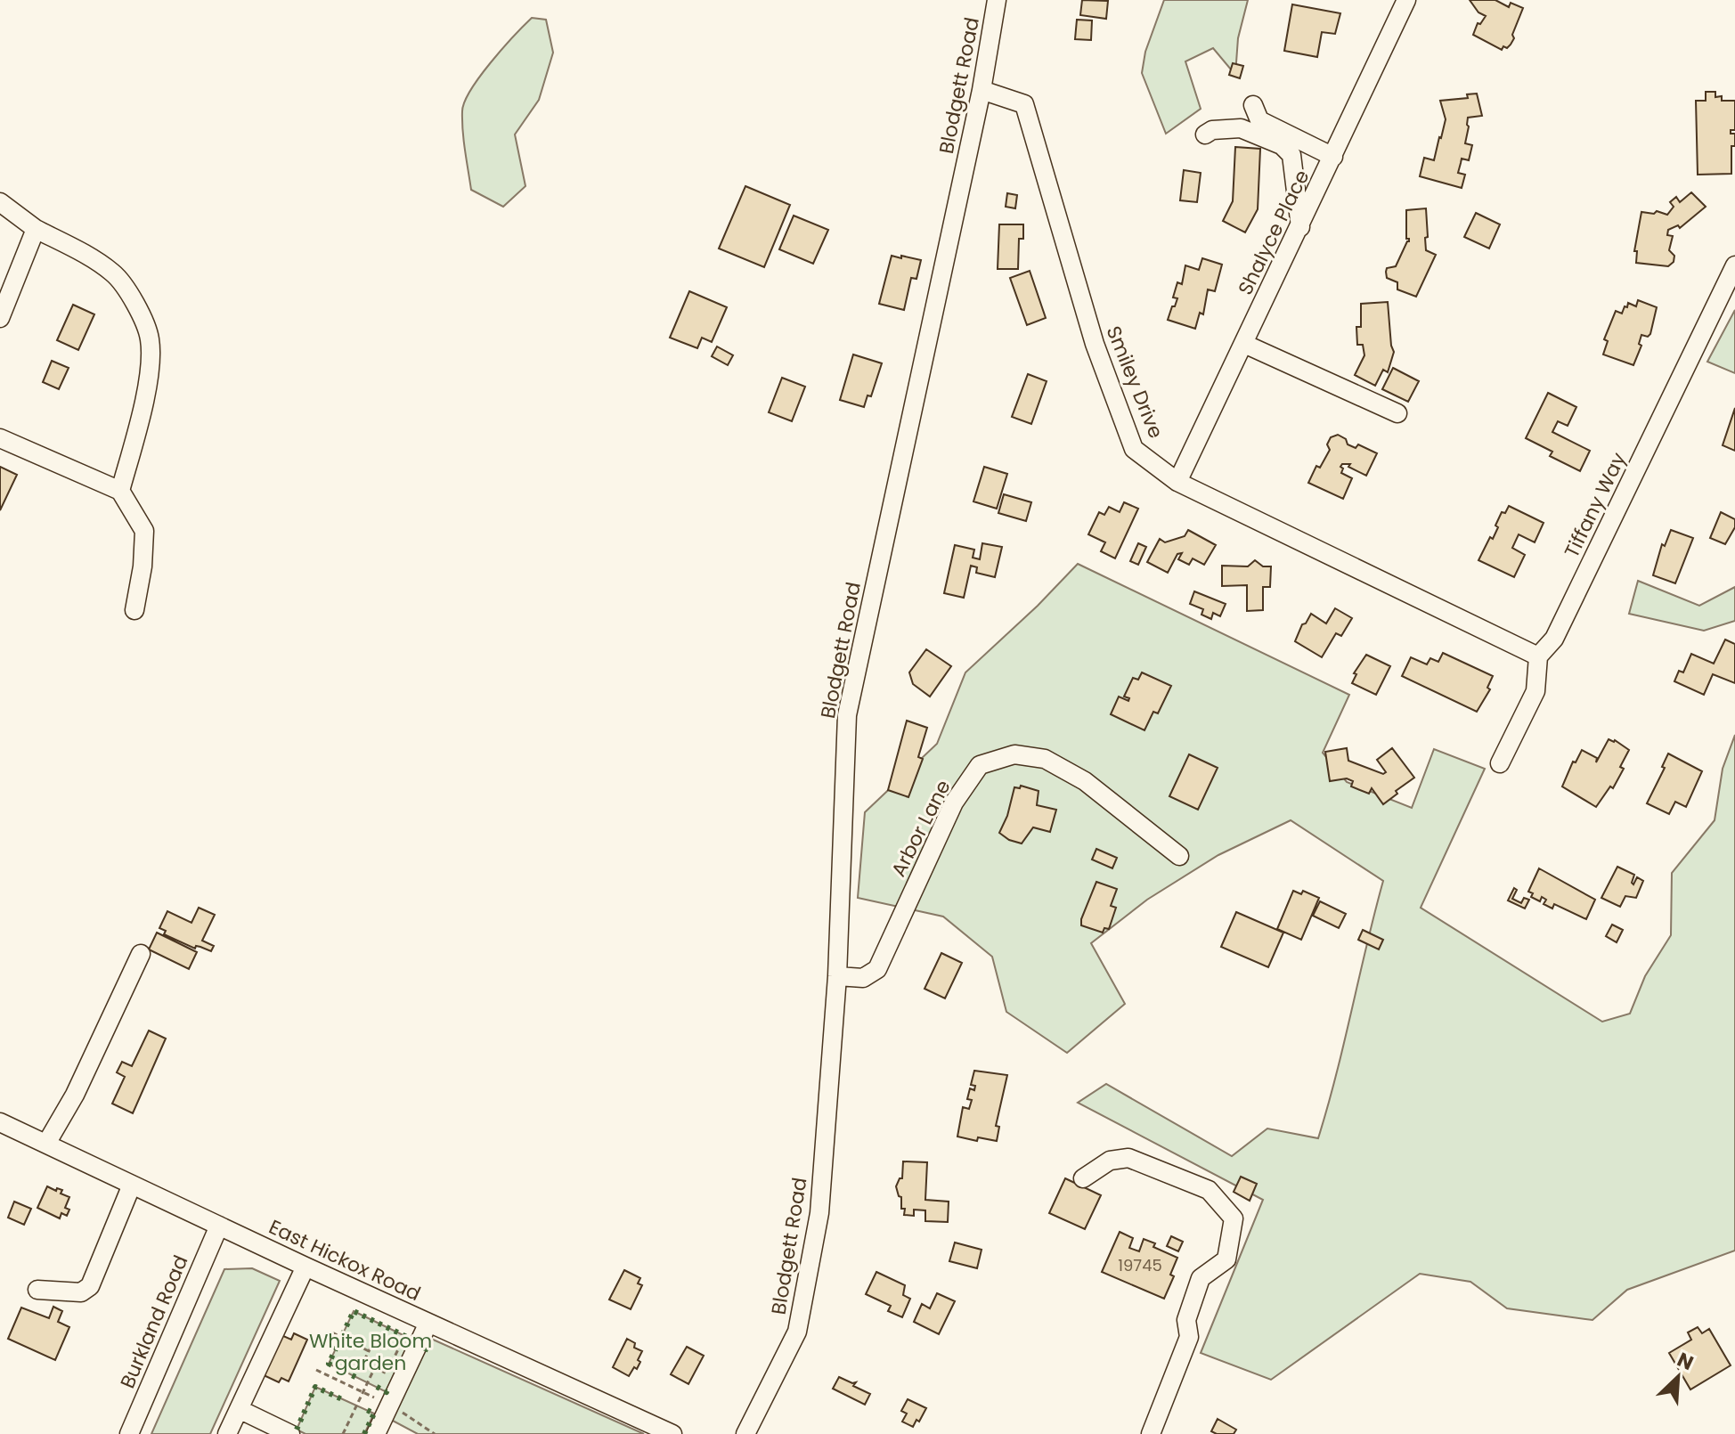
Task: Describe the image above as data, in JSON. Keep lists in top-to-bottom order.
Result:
{
  "streets": {
    "street": [
      "Blodgett Road",
      "Shalyce Place",
      "Smiley Drive",
      "Tiffany Way",
      "Arbor Lane",
      "East Hickox Road",
      "Burkland Road"
    ]
  },
  "crossings": [
    ["Blodgett Road", "Smiley Drive"],
    ["Blodgett Road", "Arbor Lane"],
    ["Shalyce Place", "Smiley Drive"],
    ["Smiley Drive", "Tiffany Way"],
    ["East Hickox Road", "Burkland Road"]
  ],
  "parks": ["White Bloom garden"],
  "house_numbers": ["19745"],
  "north": "top right"
}
